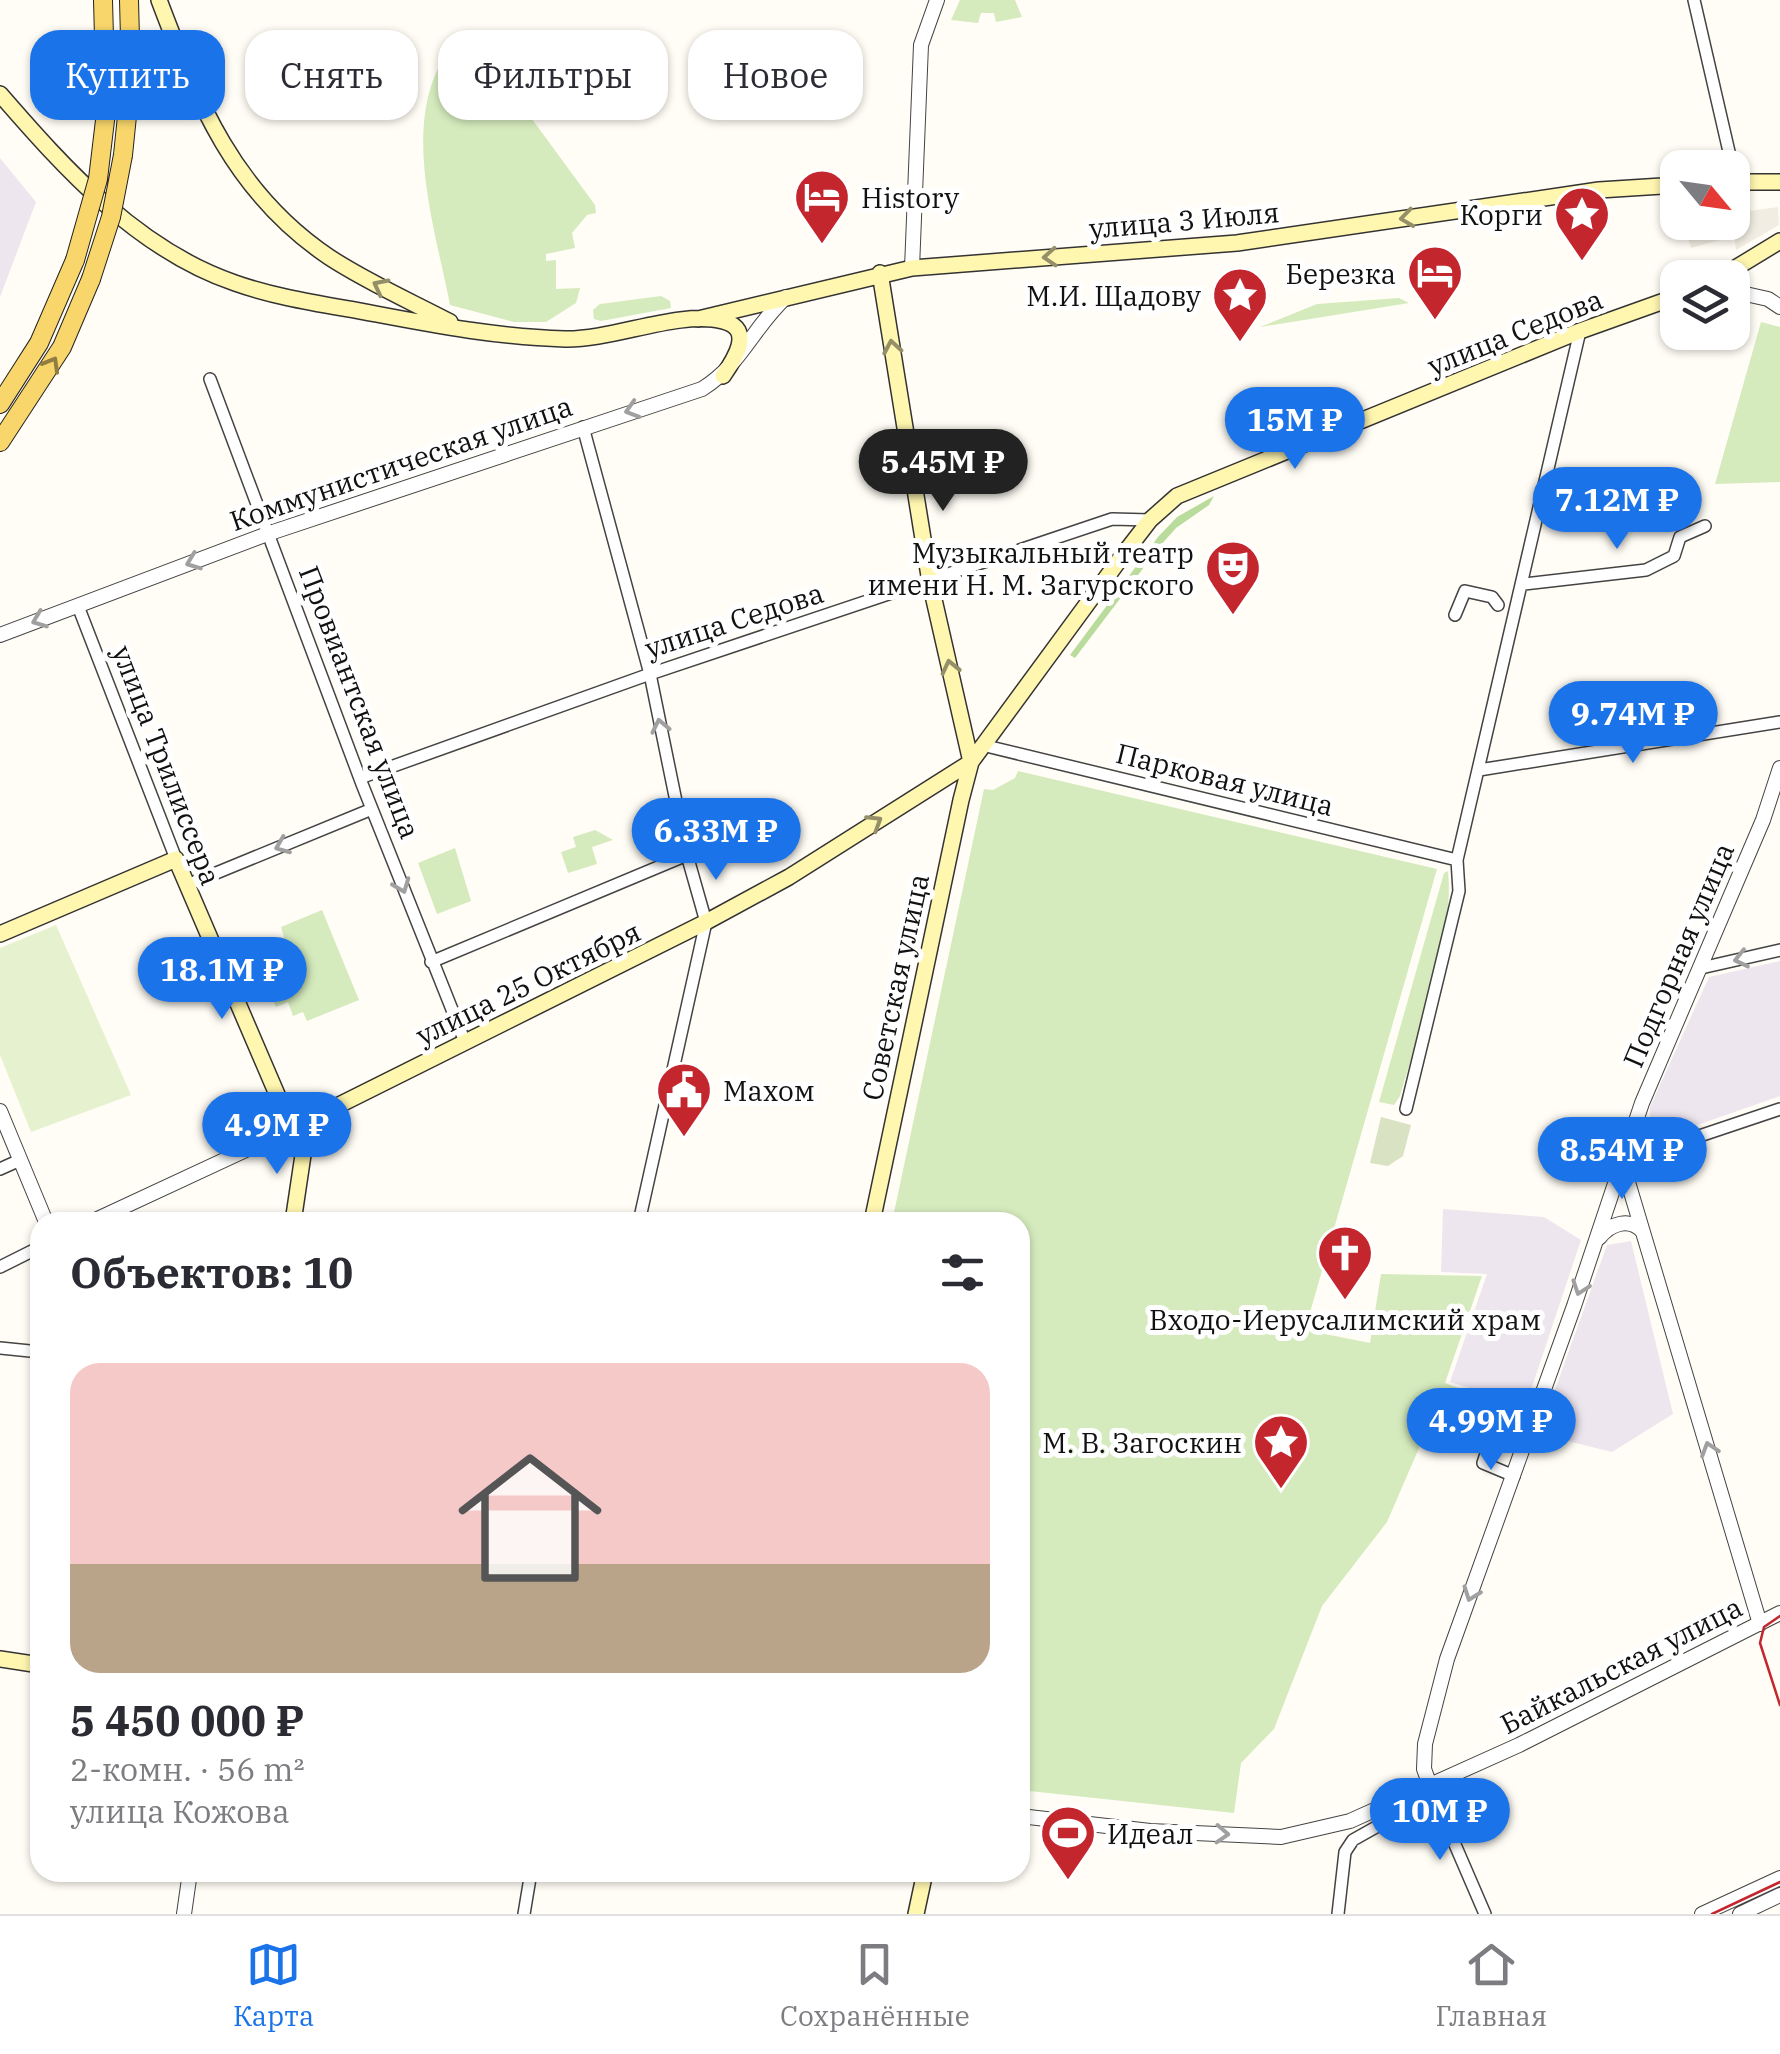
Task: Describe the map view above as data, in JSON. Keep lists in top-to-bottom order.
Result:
{
  "streets": {
    "main road": [
      "улица 3 Июля",
      "улица Седова",
      "улица Трилиссера",
      "улица 25 Октября",
      "Советская улица"
    ],
    "street": [
      "Коммунистическая улица",
      "Провиантская улица",
      "Парковая улица",
      "Подгорная улица",
      "Байкальская улица"
    ]
  },
  "crossings": [
    ["улица 3 Июля", "Коммунистическая улица"],
    ["улица Седова", "Провиантская улица"],
    ["улица Седова", "улица 25 Октября"],
    ["Коммунистическая улица", "Провиантская улица"],
    ["Коммунистическая улица", "улица Трилиссера"],
    ["Провиантская улица", "улица 25 Октября"],
    ["улица Трилиссера", "улица 25 Октября"],
    ["Парковая улица", "улица 25 Октября"],
    ["Подгорная улица", "Байкальская улица"],
    ["улица 25 Октября", "Советская улица"]
  ],
  "one_way": [
    "улица 3 Июля",
    "Коммунистическая улица",
    "Подгорная улица",
    "Байкальская улица"
  ],
  "places": {
    "hotel": ["History", "Березка"],
    "place": ["Корги", "М.И. Щадову", "М. В. Загоскин"],
    "theatre": ["Музыкальный театр имени Н. М. Загурского"],
    "public building": ["Махом"],
    "church": ["Входо-Иерусалимский храм"],
    "sports": ["Идеал"]
  },
  "north": "bottom right",
  "page": {
    "chip": [
      "Купить",
      "Снять",
      "Фильтры",
      "Новое"
    ],
    "price": [
      "15M ₽",
      "5.45M ₽",
      "7.12M ₽",
      "9.74M ₽",
      "6.33M ₽",
      "18.1M ₽",
      "4.9M ₽",
      "8.54M ₽",
      "4.99M ₽",
      "10M ₽"
    ],
    "heading": "Объектов: 10",
    "list": [
      {
        "name": "5 450 000 ₽",
        "note": "2-комн. · 56 m² · улица Кожова"
      }
    ],
    "tabs": ["Карта", "Сохранённые", "Главная"]
  }
}
